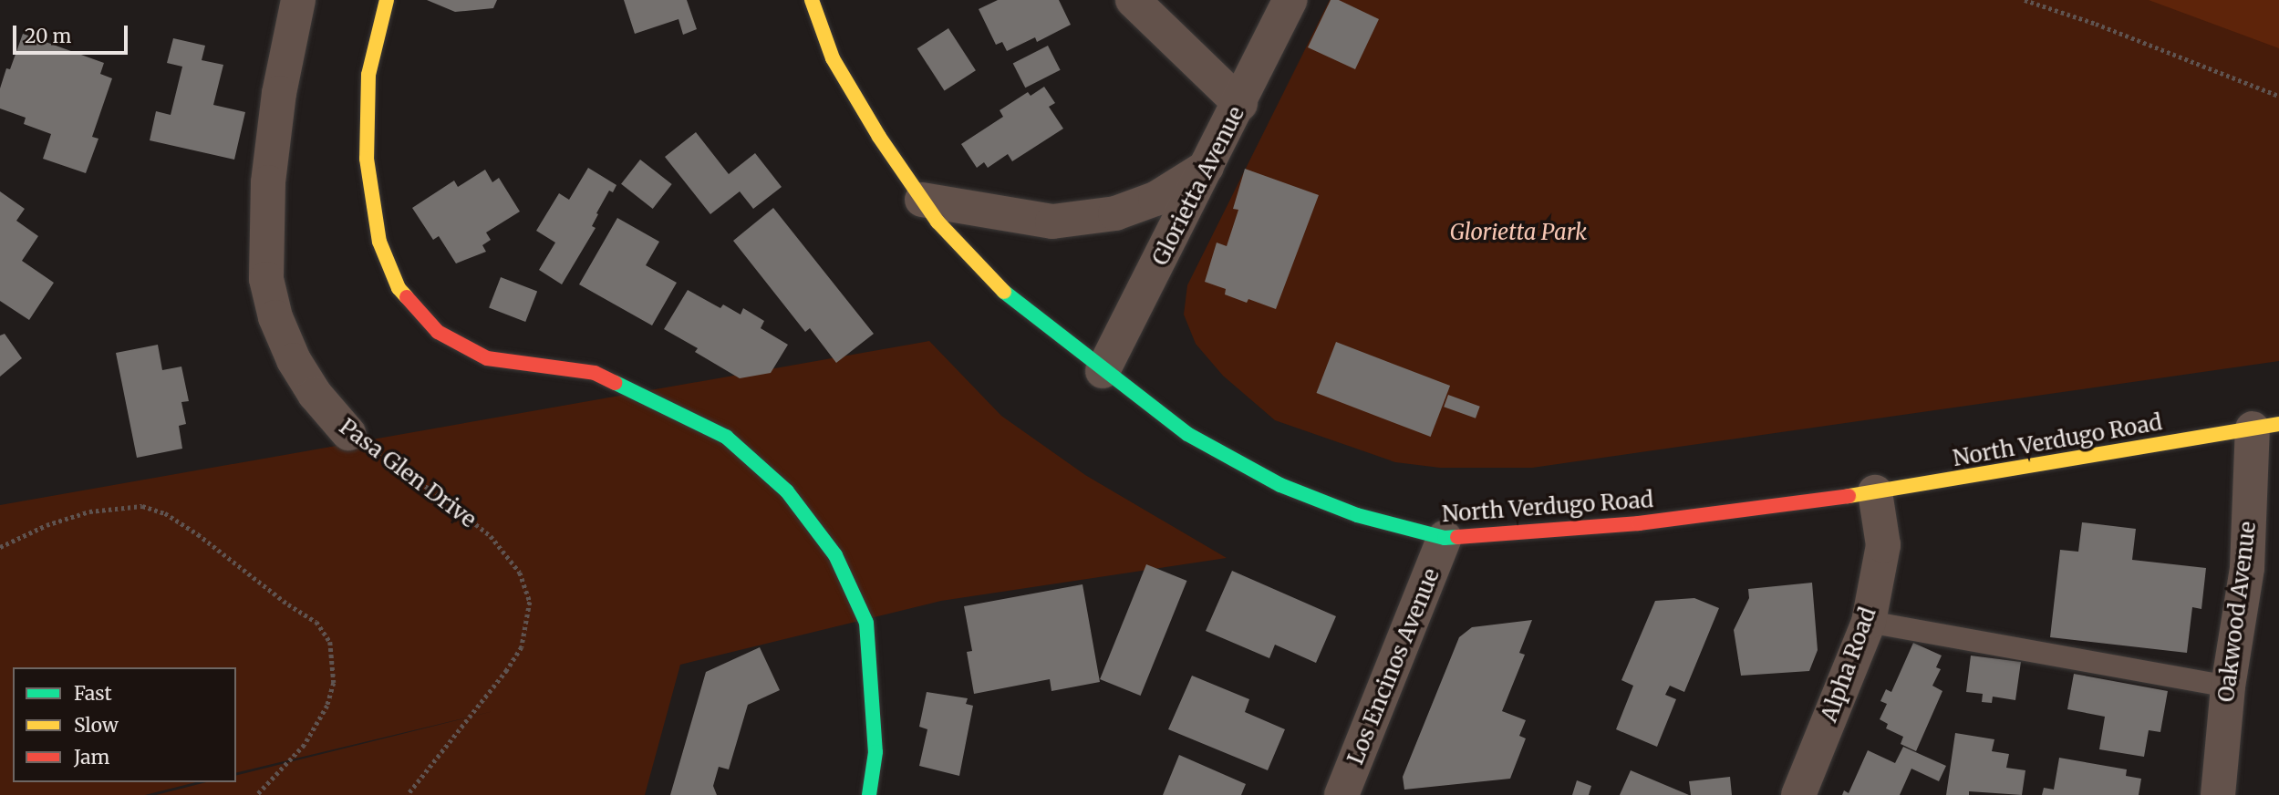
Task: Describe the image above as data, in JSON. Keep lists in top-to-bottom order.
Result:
{
  "streets": {
    "main road": ["North Verdugo Road"],
    "street": [
      "Glorietta Avenue",
      "Pasa Glen Drive",
      "Oakwood Avenue",
      "Alpha Road",
      "Los Encinos Avenue"
    ]
  },
  "crossings": [
    ["Glorietta Avenue", "North Verdugo Road"],
    ["North Verdugo Road", "Oakwood Avenue"],
    ["North Verdugo Road", "Alpha Road"],
    ["North Verdugo Road", "Los Encinos Avenue"]
  ],
  "parks": ["Glorietta Park"],
  "legend": ["Fast", "Slow", "Jam"],
  "scale_bar": "20 m"
}
